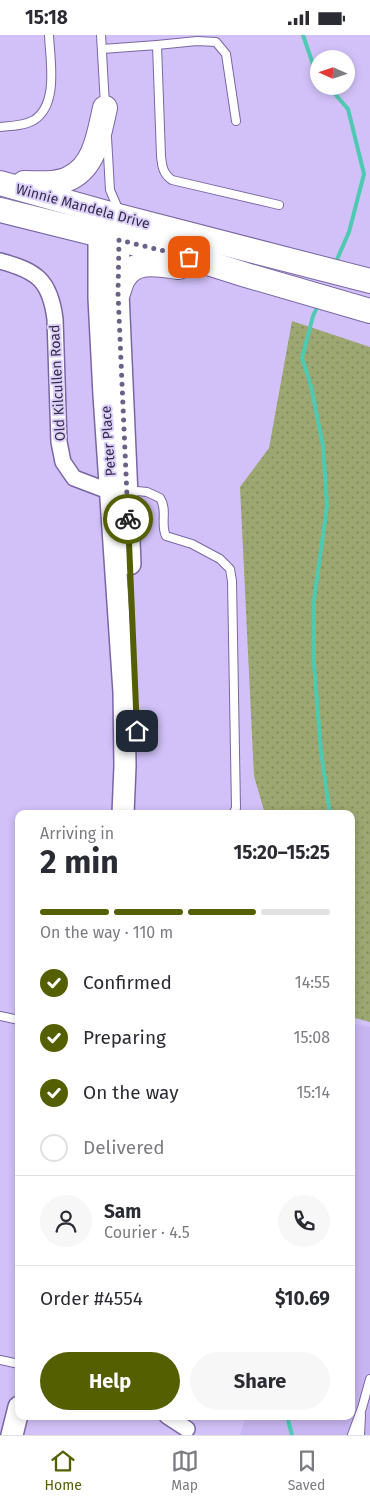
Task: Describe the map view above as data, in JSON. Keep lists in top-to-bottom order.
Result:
{
  "streets": {
    "main road": ["Winnie Mandela Drive", "Peter Place"],
    "street": ["Old Kilcullen Road"]
  },
  "crossings": [
    ["Winnie Mandela Drive", "Peter Place"],
    ["Old Kilcullen Road", "Peter Place"]
  ],
  "north": "left",
  "page": {
    "status": "15:18",
    "heading": ["2 min", "Arriving in", "15:20–15:25"],
    "panel": [
      "Sam",
      "Courier · 4.5",
      "Order #4554",
      "$10.69"
    ],
    "bar": "On the way · 110 m",
    "list": [
      ["Confirmed", "14:55"],
      ["Preparing", "15:08"],
      ["On the way", "15:14"],
      "Delivered"
    ],
    "buttons": ["Help", "Share"],
    "tabs": ["Home", "Map", "Saved"]
  }
}
